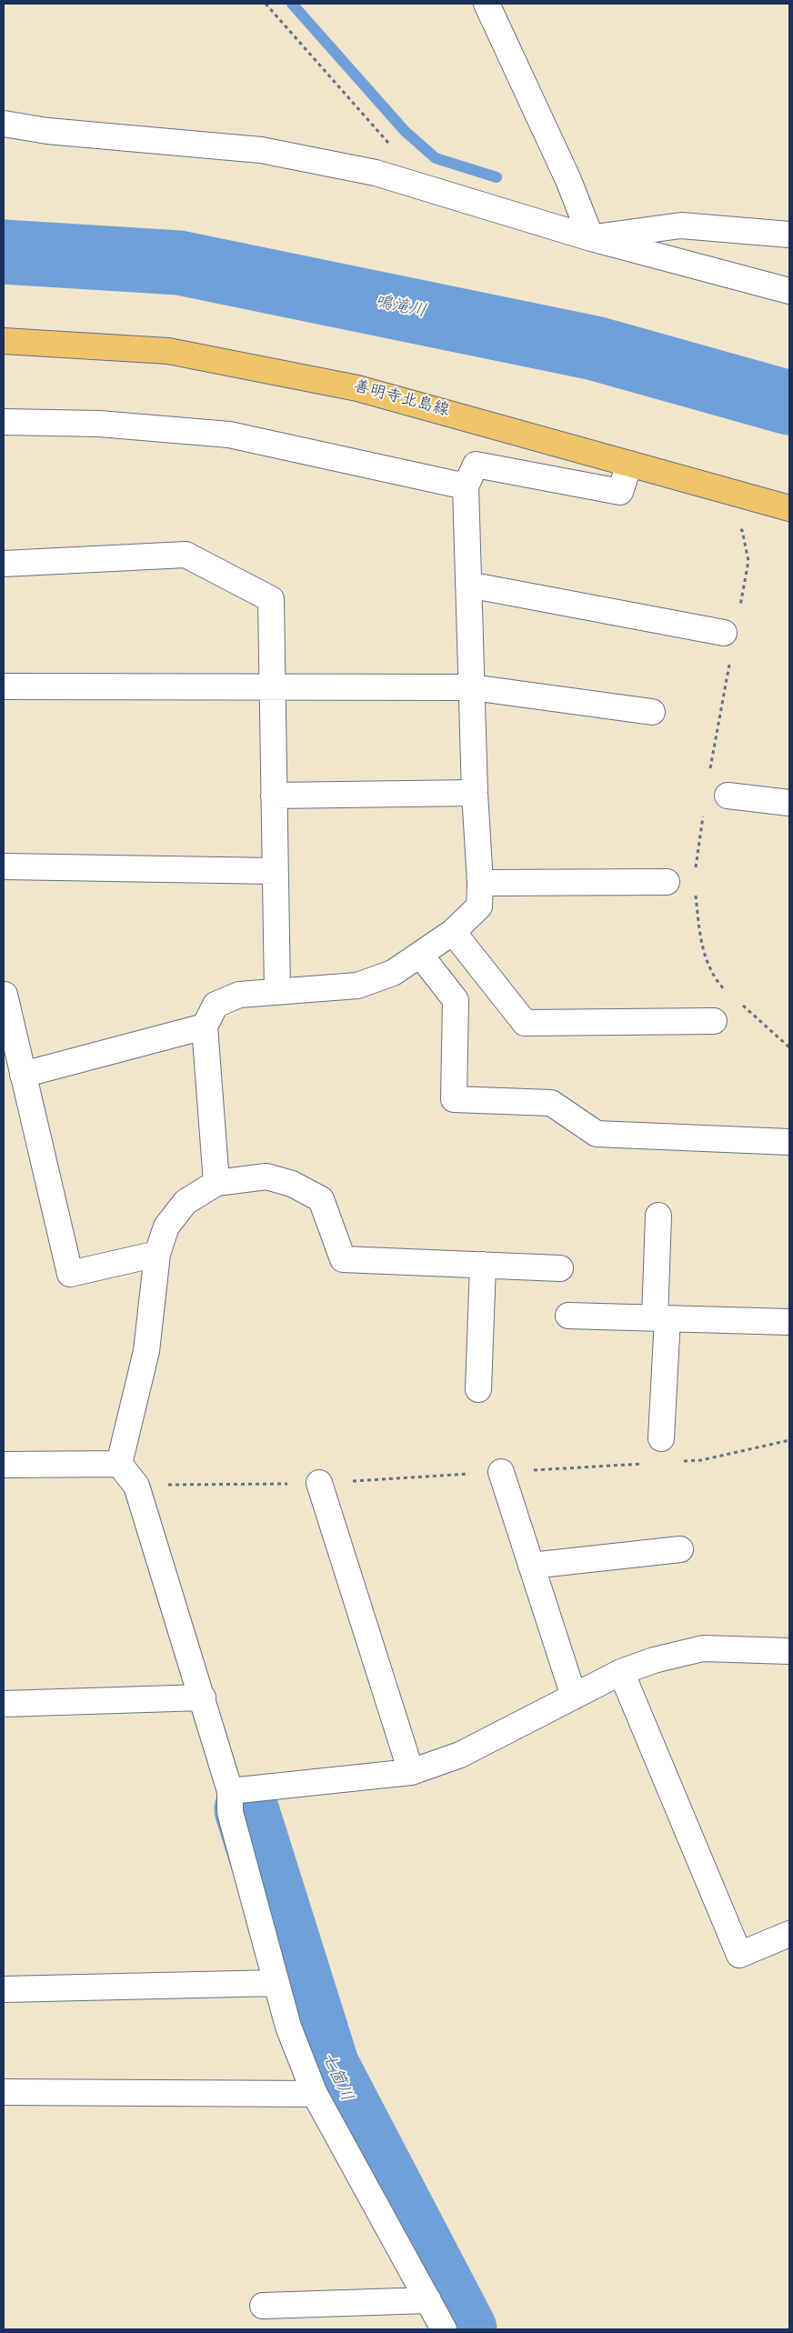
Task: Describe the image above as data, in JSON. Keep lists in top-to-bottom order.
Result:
{
  "streets": {
    "main road": ["善明寺北島線"]
  },
  "water": ["鳴滝川", "七箇川"]
}
